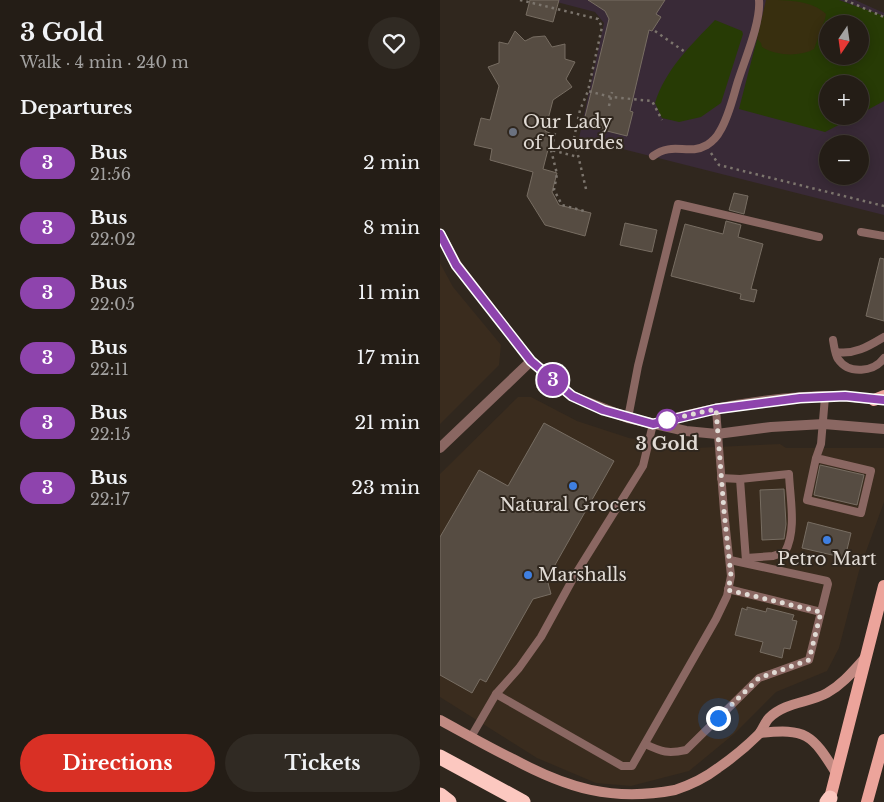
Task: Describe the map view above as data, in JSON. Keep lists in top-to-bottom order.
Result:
{
  "places": [
    "Our Lady of Lourdes",
    "3 Gold",
    "Natural Grocers",
    "Petro Mart",
    "Marshalls"
  ],
  "lines": ["bus line 3"],
  "north": "bottom",
  "page": {
    "heading": [
      ["3 Gold", "Walk · 4 min · 240 m"],
      "Departures"
    ],
    "on_map": "3",
    "map_buttons": ["+", "−"],
    "list": [
      {
        "mark": "3",
        "name": "Bus",
        "note": "21:56",
        "value": "2 min"
      },
      {
        "mark": "3",
        "name": "Bus",
        "note": "22:02",
        "value": "8 min"
      },
      {
        "mark": "3",
        "name": "Bus",
        "note": "22:05",
        "value": "11 min"
      },
      {
        "mark": "3",
        "name": "Bus",
        "note": "22:11",
        "value": "17 min"
      },
      {
        "mark": "3",
        "name": "Bus",
        "note": "22:15",
        "value": "21 min"
      },
      {
        "mark": "3",
        "name": "Bus",
        "note": "22:17",
        "value": "23 min"
      }
    ],
    "buttons": ["Directions", "Tickets"]
  }
}
